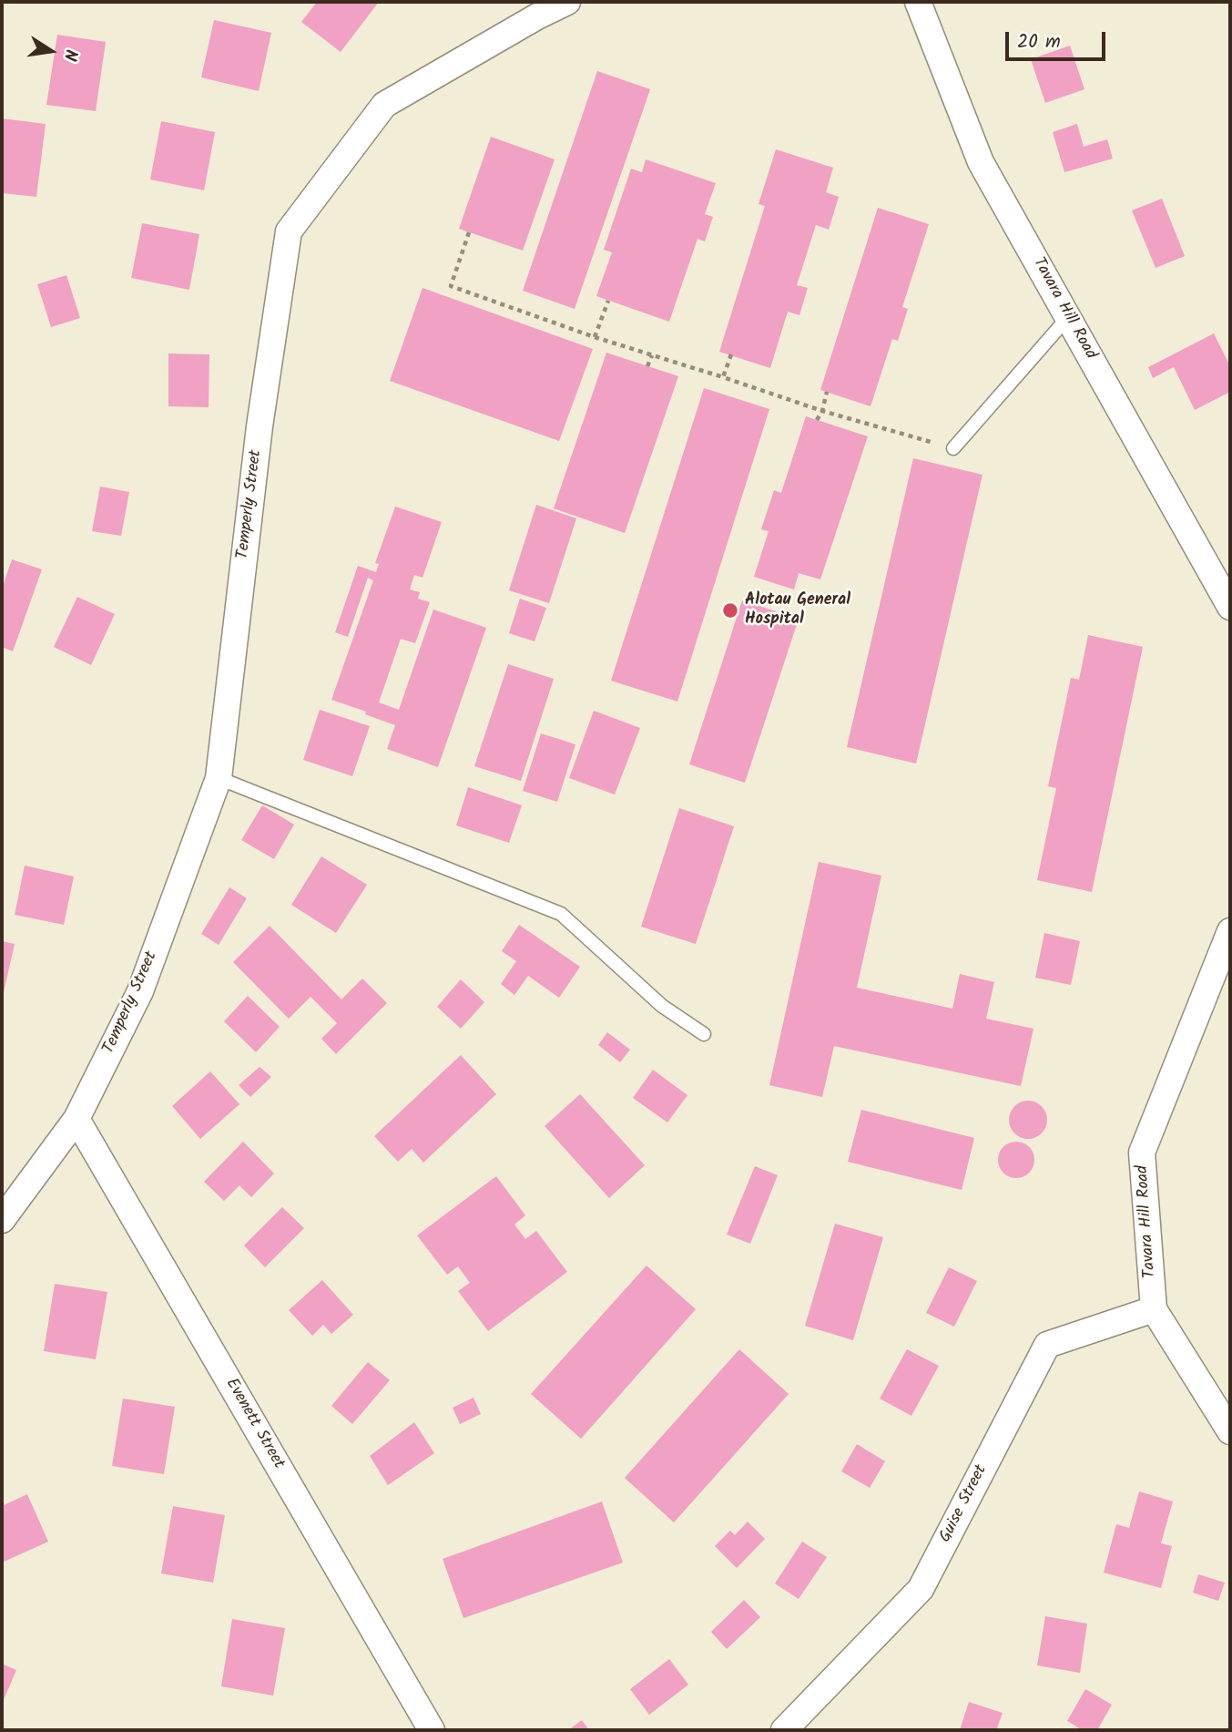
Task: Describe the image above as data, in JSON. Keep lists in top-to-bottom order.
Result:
{
  "streets": {
    "street": [
      "Tavara Hill Road",
      "Temperly Street",
      "Evenett Street",
      "Guise Street"
    ]
  },
  "crossings": [
    ["Tavara Hill Road", "Guise Street"],
    ["Temperly Street", "Evenett Street"]
  ],
  "places": ["Alotau General Hospital"],
  "scale_bar": "20 m",
  "north": "right"
}
